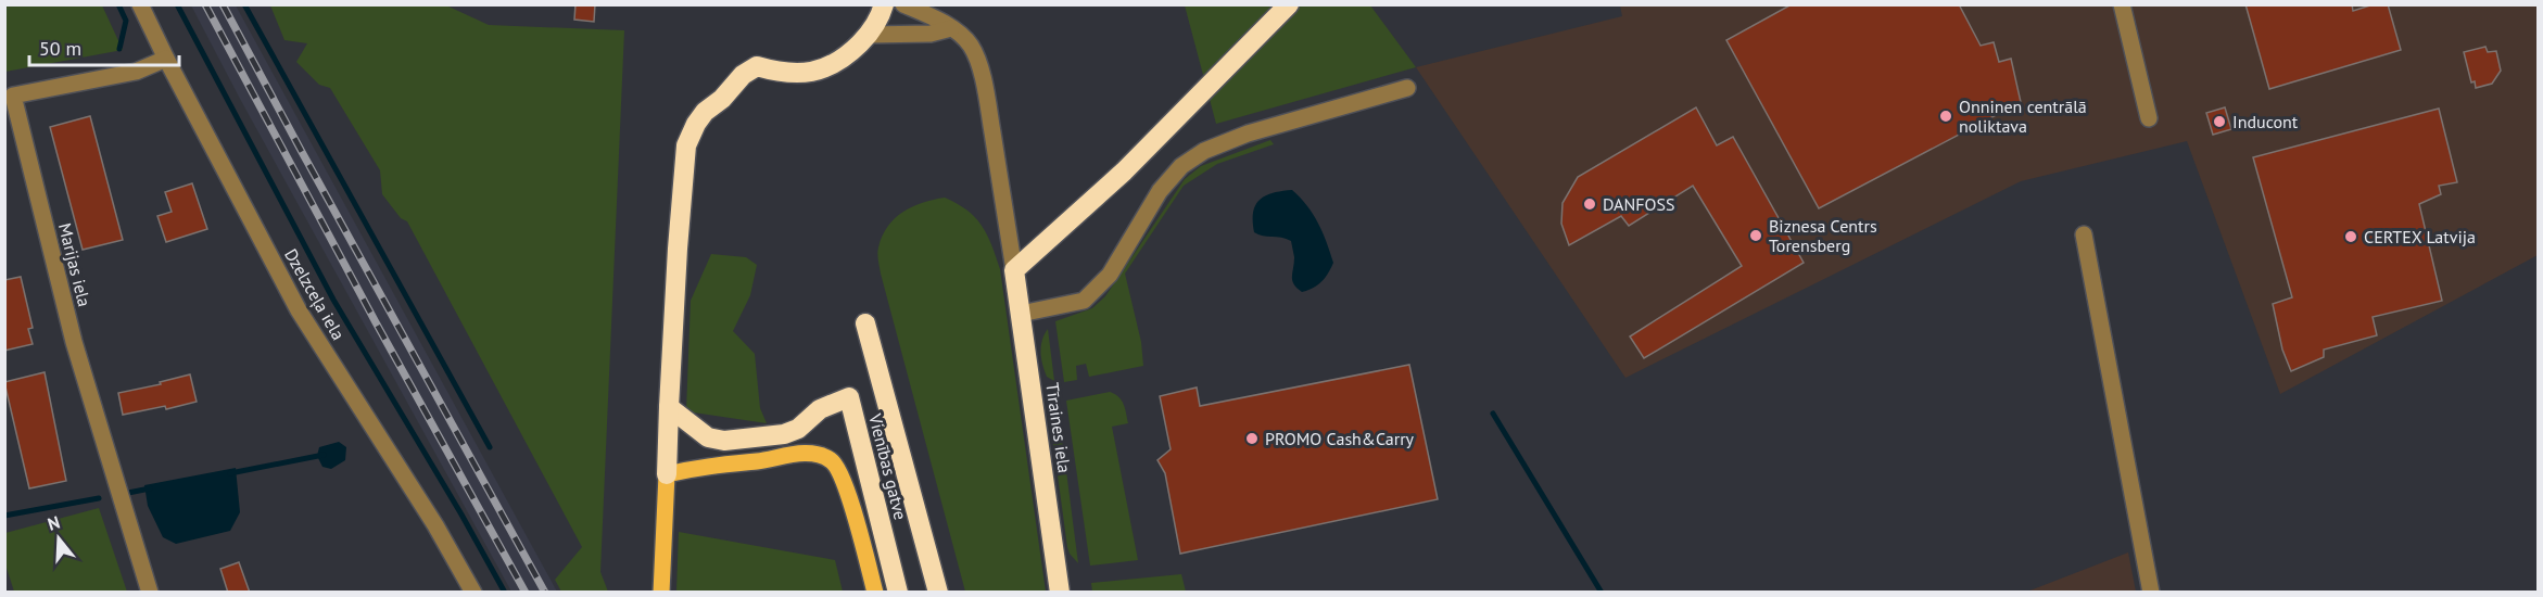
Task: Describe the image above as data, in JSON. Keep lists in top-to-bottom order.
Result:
{
  "streets": {
    "highway": ["Tīraines iela", "Vienības gatve"],
    "street": ["Marijas iela", "Dzelzceļa iela"]
  },
  "crossings": [
    ["Marijas iela", "Dzelzceļa iela"]
  ],
  "places": [
    "Onninen centrālā noliktava",
    "Inducont",
    "DANFOSS",
    "Biznesa Centrs Torensberg",
    "CERTEX Latvija",
    "PROMO Cash&Carry"
  ],
  "scale_bar": "50 m",
  "north": "top"
}
